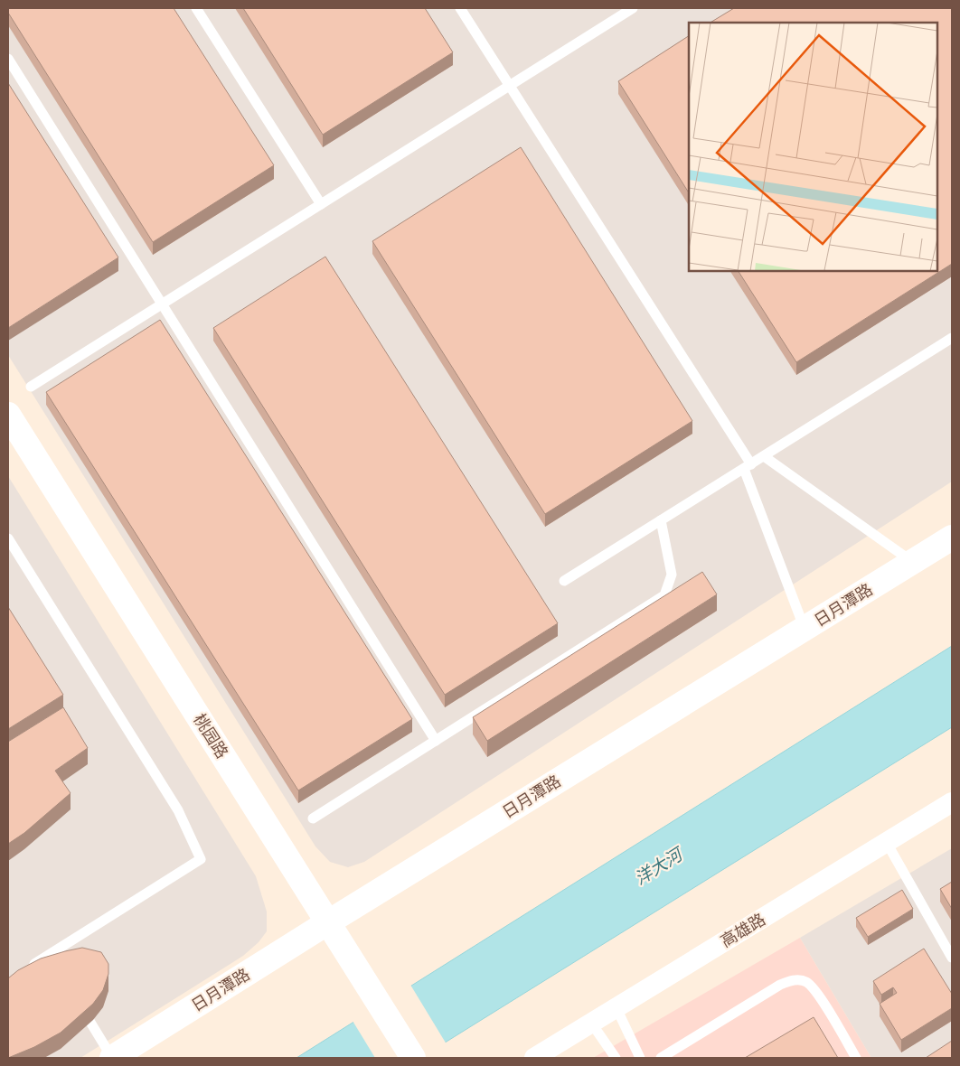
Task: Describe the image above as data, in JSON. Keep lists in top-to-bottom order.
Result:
{
  "streets": {
    "street": ["日月潭路", "桃园路", "高雄路"]
  },
  "crossings": [
    ["日月潭路", "桃园路"]
  ],
  "water": ["洋大河"]
}
